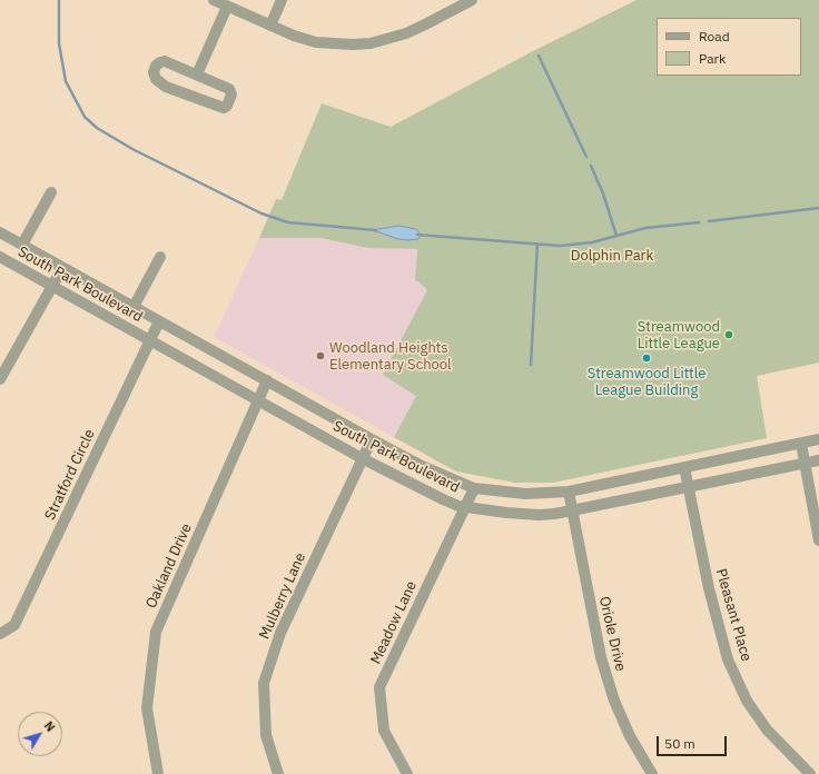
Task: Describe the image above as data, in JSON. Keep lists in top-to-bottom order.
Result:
{
  "streets": {
    "street": [
      "South Park Boulevard",
      "Stratford Circle",
      "Oakland Drive",
      "Mulberry Lane",
      "Pleasant Place",
      "Meadow Lane",
      "Oriole Drive"
    ]
  },
  "crossings": [
    ["South Park Boulevard", "Stratford Circle"],
    ["South Park Boulevard", "Oakland Drive"],
    ["South Park Boulevard", "Mulberry Lane"],
    ["South Park Boulevard", "Pleasant Place"],
    ["South Park Boulevard", "Meadow Lane"],
    ["South Park Boulevard", "Oriole Drive"]
  ],
  "parks": ["Dolphin Park"],
  "places": ["Streamwood Little League", "Woodland Heights Elementary School", "Streamwood Little League Building"],
  "legend": ["Road", "Park"],
  "scale_bar": "50 m",
  "north": "top right"
}
